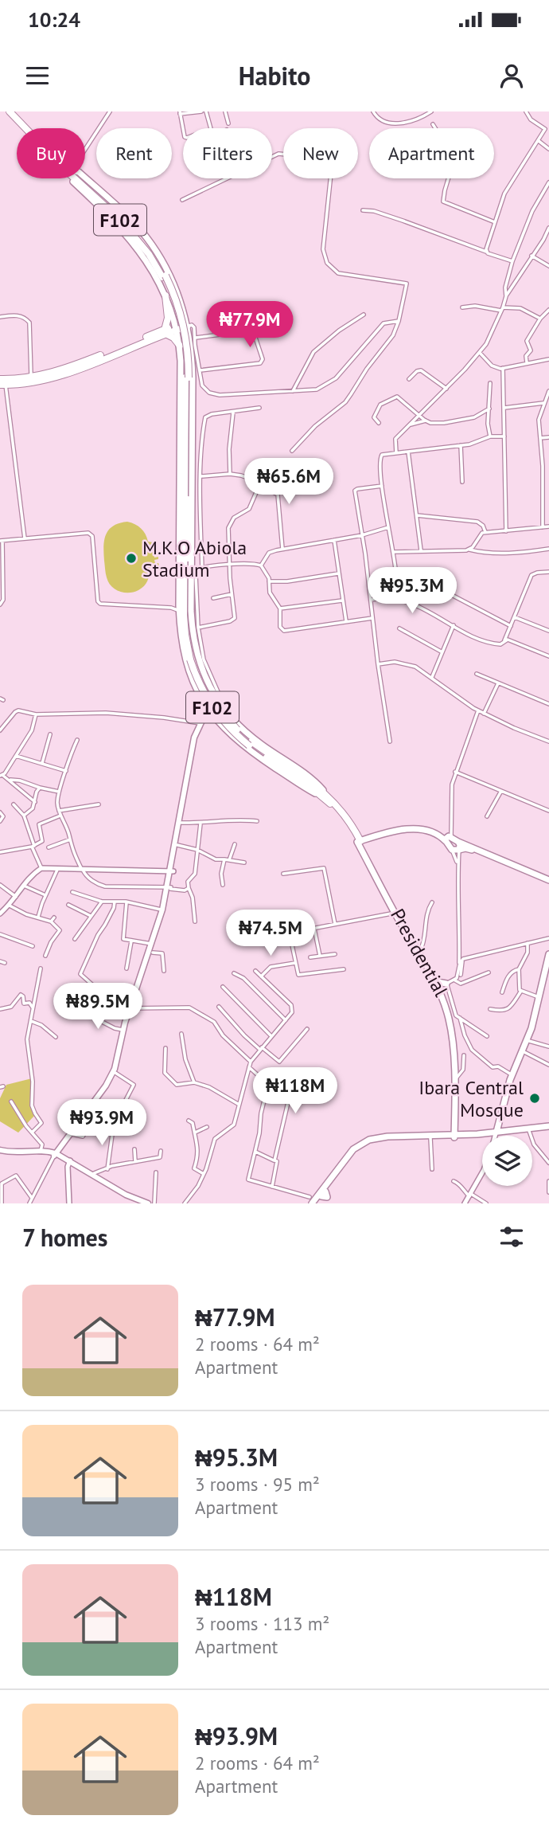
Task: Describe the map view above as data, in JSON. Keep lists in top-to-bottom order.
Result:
{
  "streets": {
    "highway": ["F102"],
    "main road": ["Presidential"]
  },
  "places": ["M.K.O Abiola Stadium", "Ibara Central Mosque"],
  "page": {
    "status": "10:24",
    "header": "Habito",
    "chip": [
      "Buy",
      "Rent",
      "Filters",
      "New",
      "Apartment"
    ],
    "price": [
      "₦77.9M",
      "₦65.6M",
      "₦95.3M",
      "₦74.5M",
      "₦89.5M",
      "₦118M",
      "₦93.9M"
    ],
    "heading": "7 homes",
    "list": [
      {
        "name": "₦77.9M",
        "note": "2 rooms · 64 m² · Apartment"
      },
      {
        "name": "₦95.3M",
        "note": "3 rooms · 95 m² · Apartment"
      },
      {
        "name": "₦118M",
        "note": "3 rooms · 113 m² · Apartment"
      },
      {
        "name": "₦93.9M",
        "note": "2 rooms · 64 m² · Apartment"
      }
    ]
  }
}
